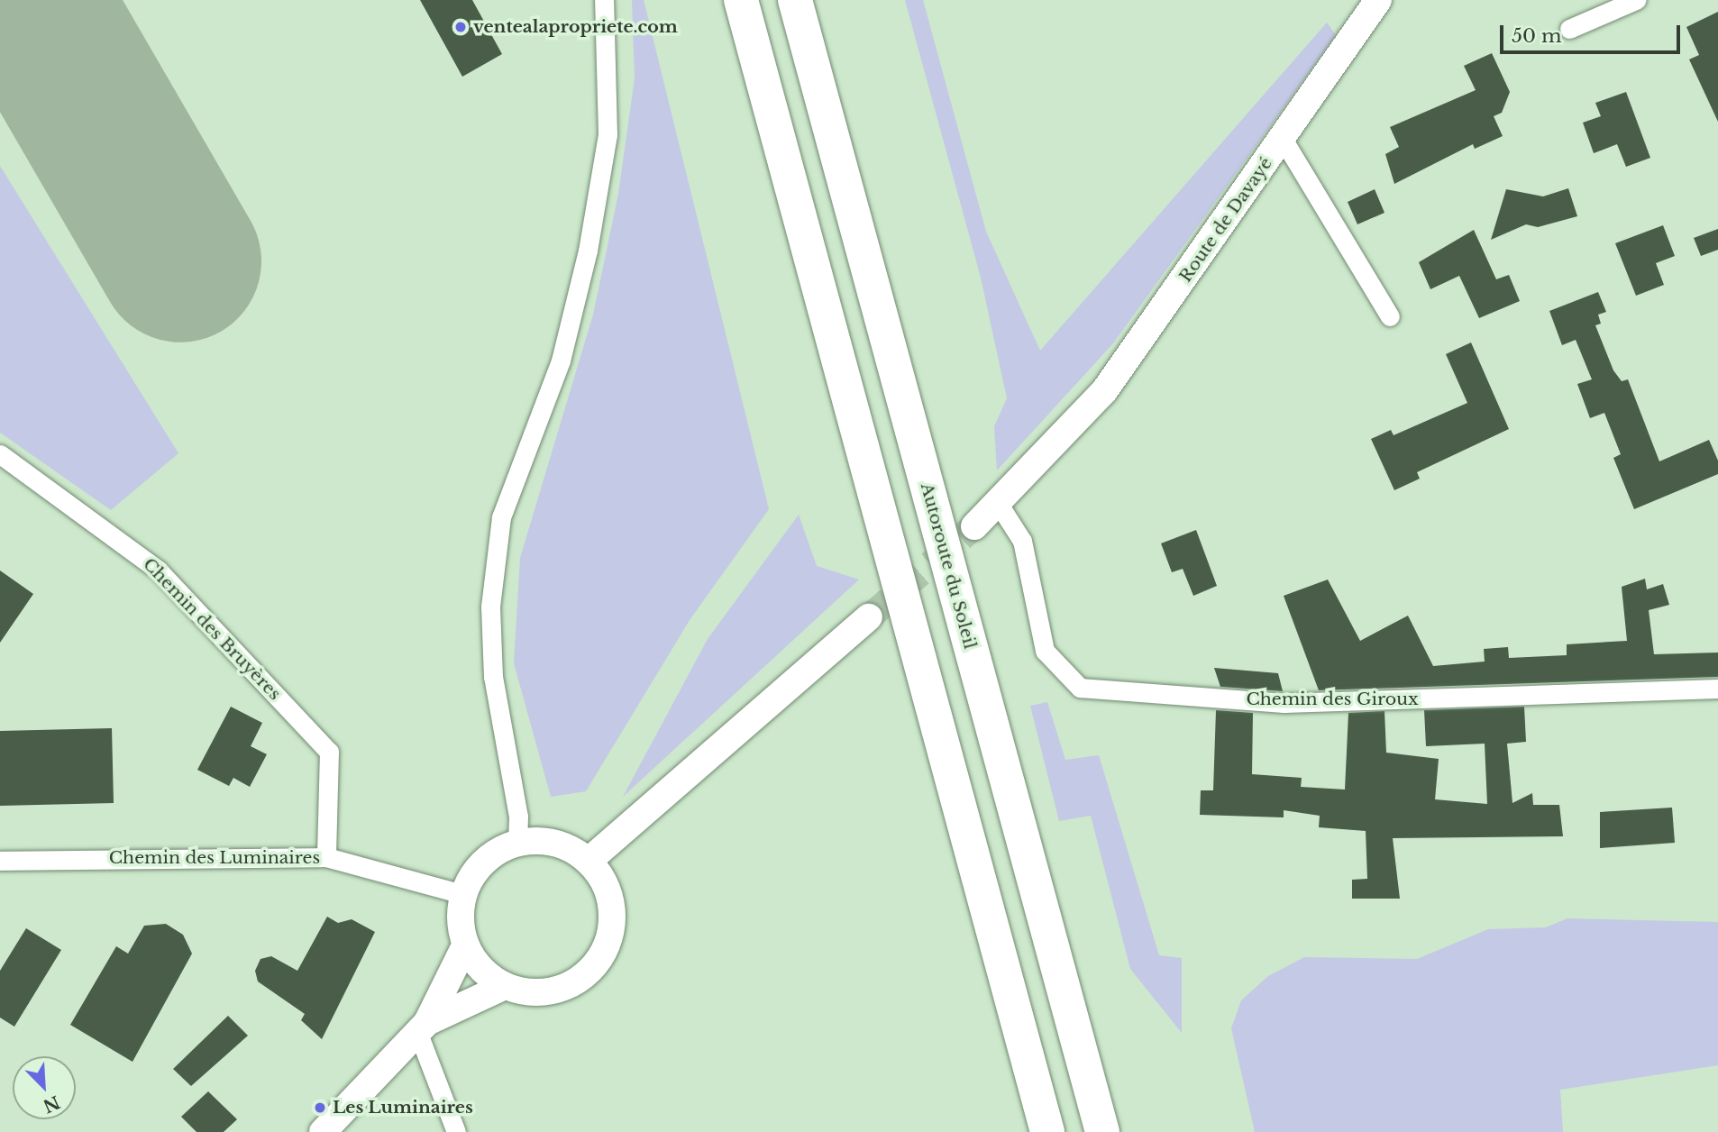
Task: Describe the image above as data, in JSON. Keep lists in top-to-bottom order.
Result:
{
  "streets": {
    "highway": ["Autoroute du Soleil"],
    "street": [
      "Route de Davayé",
      "Chemin des Bruyères",
      "Chemin des Giroux",
      "Chemin des Luminaires"
    ]
  },
  "crossings": [
    ["Route de Davayé", "Chemin des Giroux"],
    ["Chemin des Bruyères", "Chemin des Luminaires"]
  ],
  "places": ["ventealapropriete.com", "Les Luminaires"],
  "scale_bar": "50 m",
  "north": "bottom right"
}
